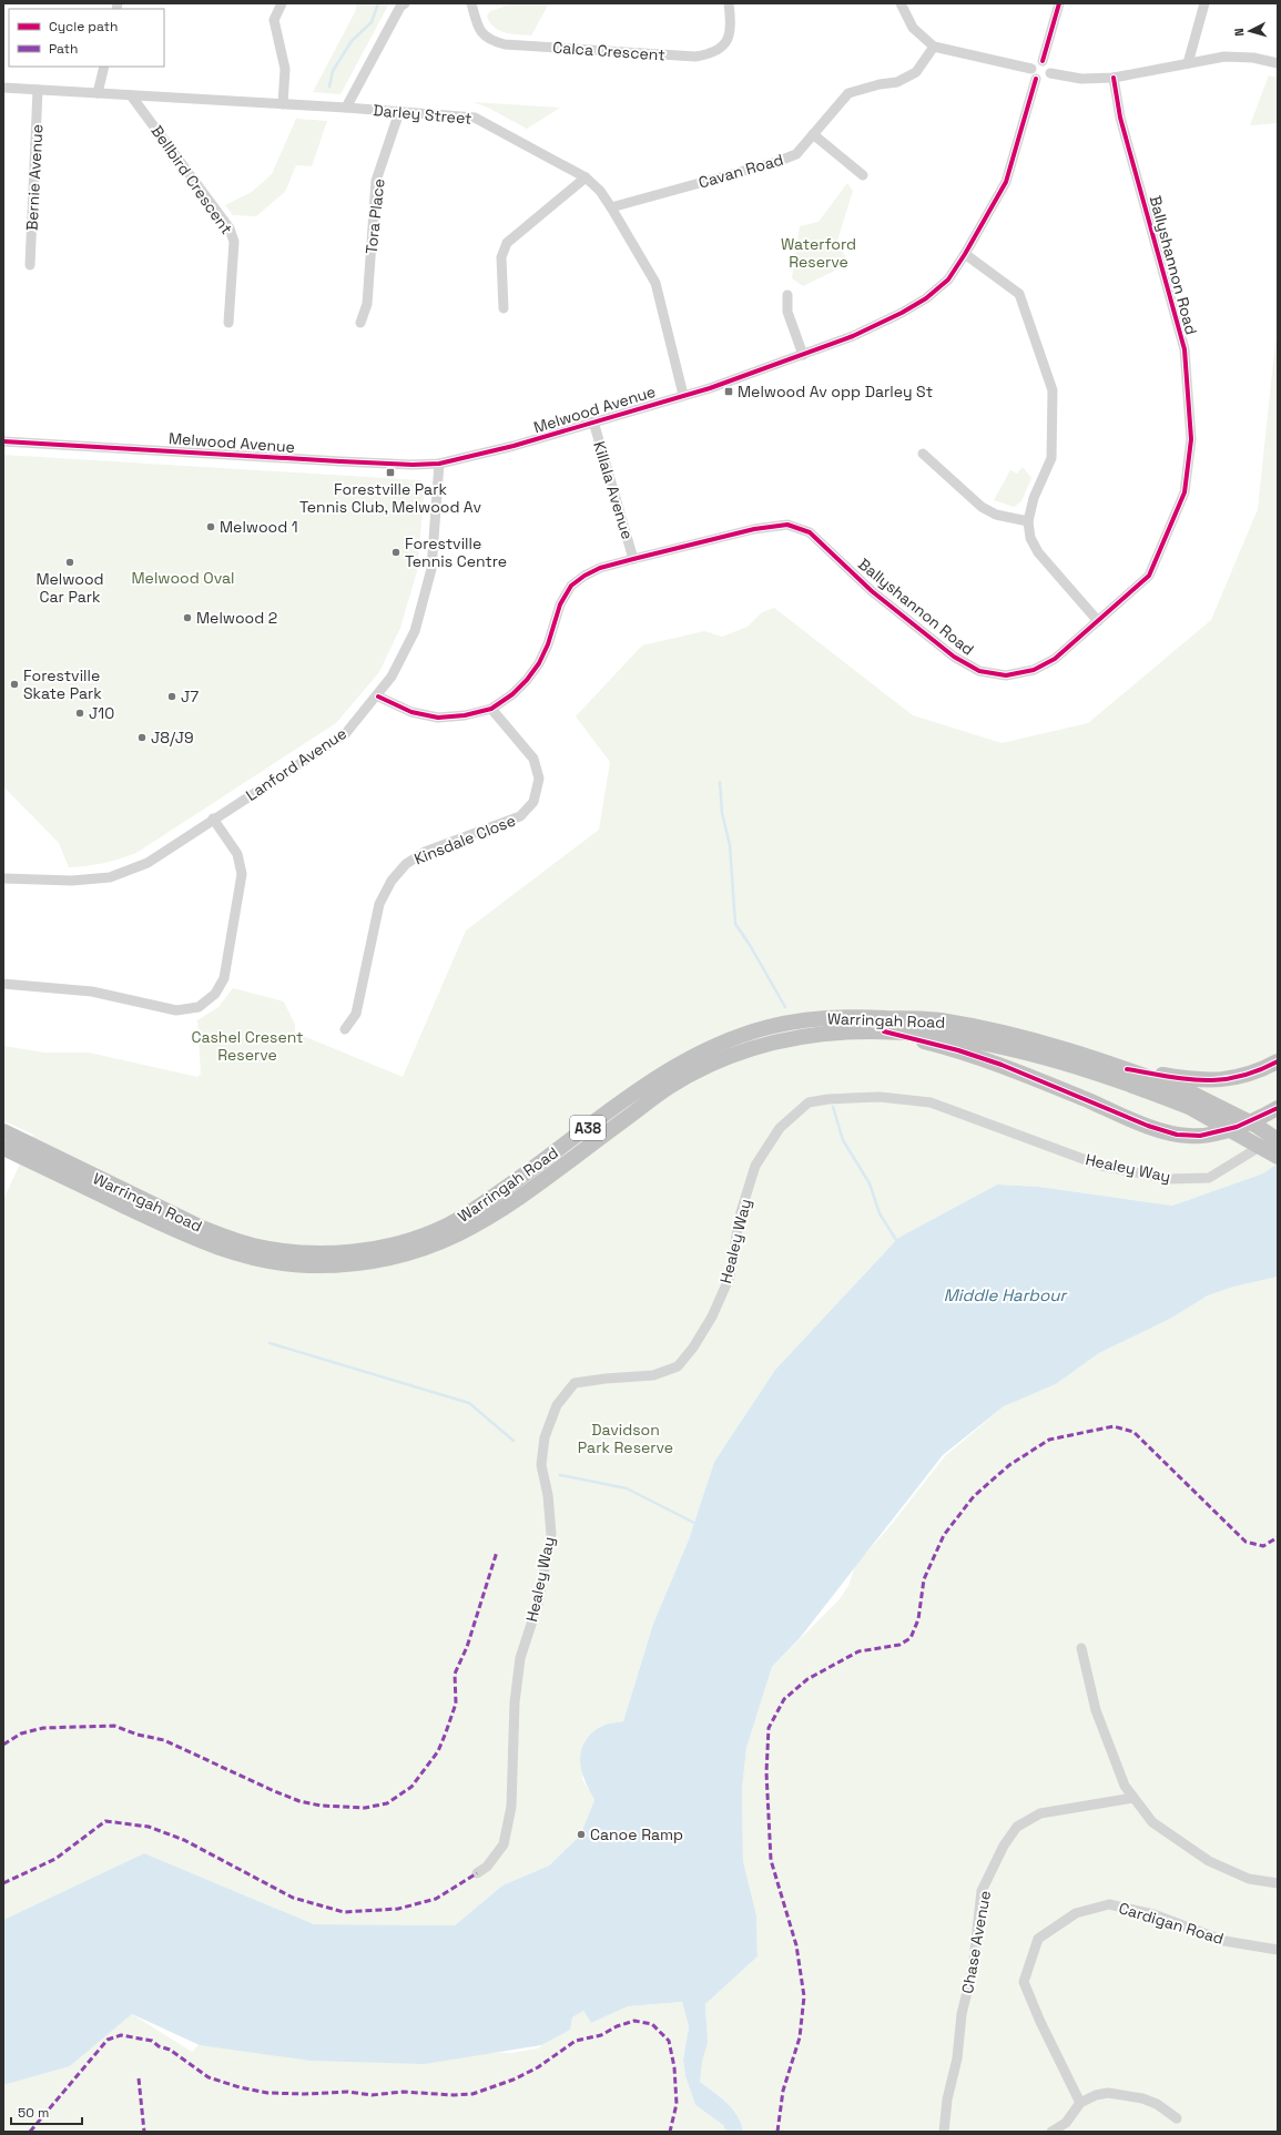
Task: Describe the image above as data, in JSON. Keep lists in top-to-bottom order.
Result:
{
  "streets": {
    "highway": ["Warringah Road", "A38"],
    "street": [
      "Calca Crescent",
      "Darley Street",
      "Cavan Road",
      "Bernie Avenue",
      "Bellbird Crescent",
      "Tora Place",
      "Ballyshannon Road",
      "Melwood Avenue",
      "Killala Avenue",
      "Lanford Avenue",
      "Kinsdale Close",
      "Healey Way",
      "Cardigan Road",
      "Chase Avenue"
    ]
  },
  "crossings": [
    ["Darley Street", "Cavan Road"],
    ["Darley Street", "Bernie Avenue"],
    ["Darley Street", "Bellbird Crescent"],
    ["Darley Street", "Tora Place"],
    ["Darley Street", "Melwood Avenue"],
    ["Ballyshannon Road", "Killala Avenue"],
    ["Ballyshannon Road", "Lanford Avenue"],
    ["Ballyshannon Road", "Kinsdale Close"],
    ["Melwood Avenue", "Killala Avenue"],
    ["Melwood Avenue", "Lanford Avenue"]
  ],
  "water": ["Middle Harbour"],
  "parks": [
    "Waterford Reserve",
    "Melwood Oval",
    "Cashel Cresent Reserve",
    "Davidson Park Reserve"
  ],
  "places": {
    "transit": ["Melwood Av opp Darley St", "Forestville Park Tennis Club, Melwood Av"],
    "other": [
      "Melwood 1",
      "Forestville Tennis Centre",
      "Melwood Car Park",
      "Melwood 2",
      "Forestville Skate Park",
      "J7",
      "J10",
      "J8/J9",
      "Canoe Ramp"
    ]
  },
  "legend": ["Cycle path", "Path"],
  "scale_bar": "50 m",
  "north": "left"
}
